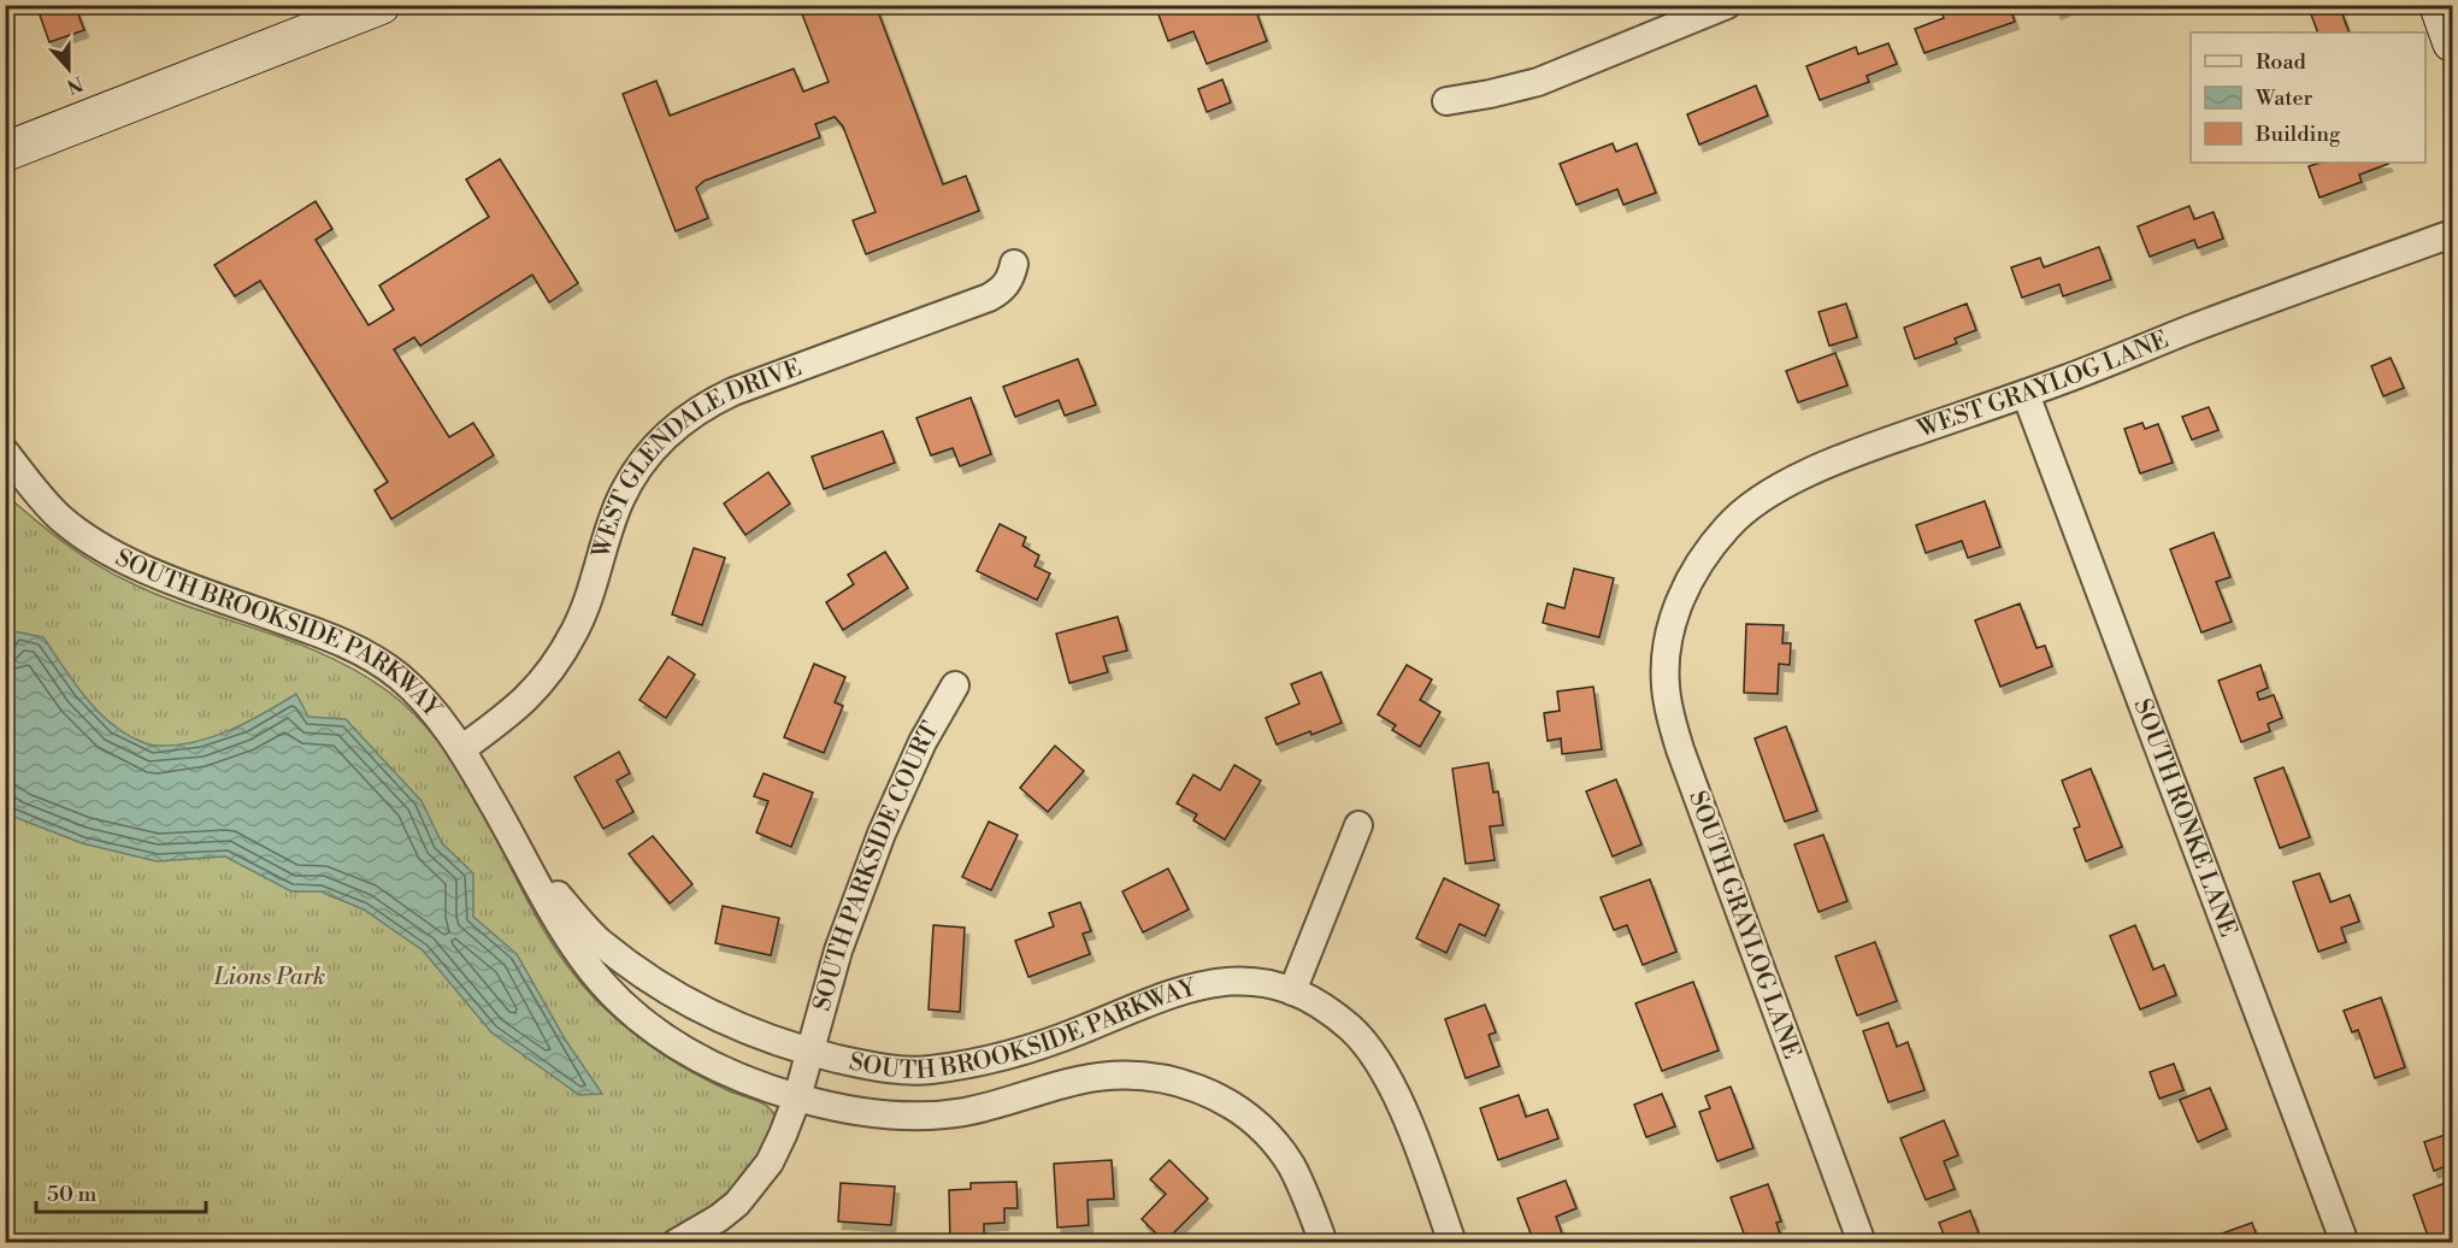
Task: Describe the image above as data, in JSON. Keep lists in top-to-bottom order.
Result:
{
  "streets": {
    "street": [
      "WEST GRAYLOG LANE",
      "WEST GLENDALE DRIVE",
      "SOUTH BROOKSIDE PARKWAY",
      "SOUTH RONKE LANE",
      "SOUTH PARKSIDE COURT",
      "SOUTH GRAYLOG LANE"
    ]
  },
  "crossings": [
    ["WEST GRAYLOG LANE", "SOUTH RONKE LANE"],
    ["WEST GRAYLOG LANE", "SOUTH GRAYLOG LANE"],
    ["WEST GLENDALE DRIVE", "SOUTH BROOKSIDE PARKWAY"],
    ["SOUTH BROOKSIDE PARKWAY", "SOUTH PARKSIDE COURT"]
  ],
  "parks": ["Lions Park"],
  "legend": ["Road", "Water", "Building"],
  "scale_bar": "50 m",
  "north": "bottom"
}
